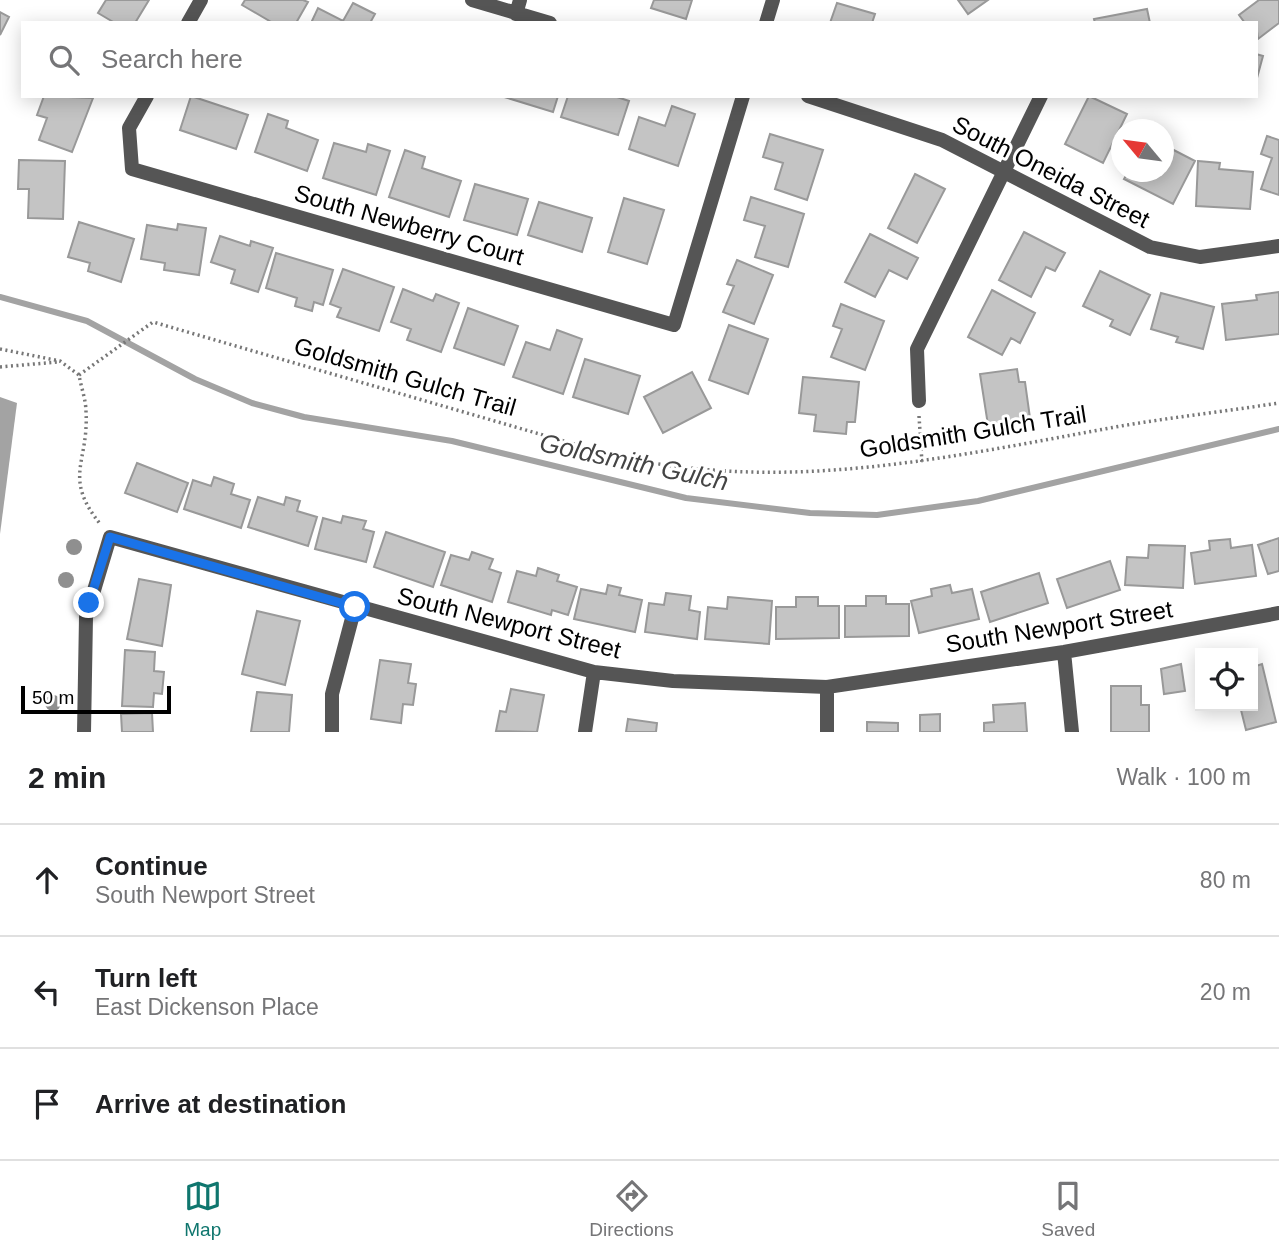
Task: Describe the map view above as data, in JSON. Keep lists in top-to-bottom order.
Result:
{
  "streets": {
    "street": ["South Oneida Street", "South Newberry Court", "South Newport Street"],
    "path": ["Goldsmith Gulch Trail"]
  },
  "water": ["Goldsmith Gulch"],
  "scale_bar": "50 m",
  "north": "top left",
  "page": {
    "search": "Search here",
    "scale": "50 m",
    "heading": ["2 min", "Walk · 100 m"],
    "list": [
      ["Continue", "South Newport Street", "80 m"],
      ["Turn left", "East Dickenson Place", "20 m"],
      "Arrive at destination"
    ],
    "nav": ["Map", "Directions", "Saved"]
  }
}
